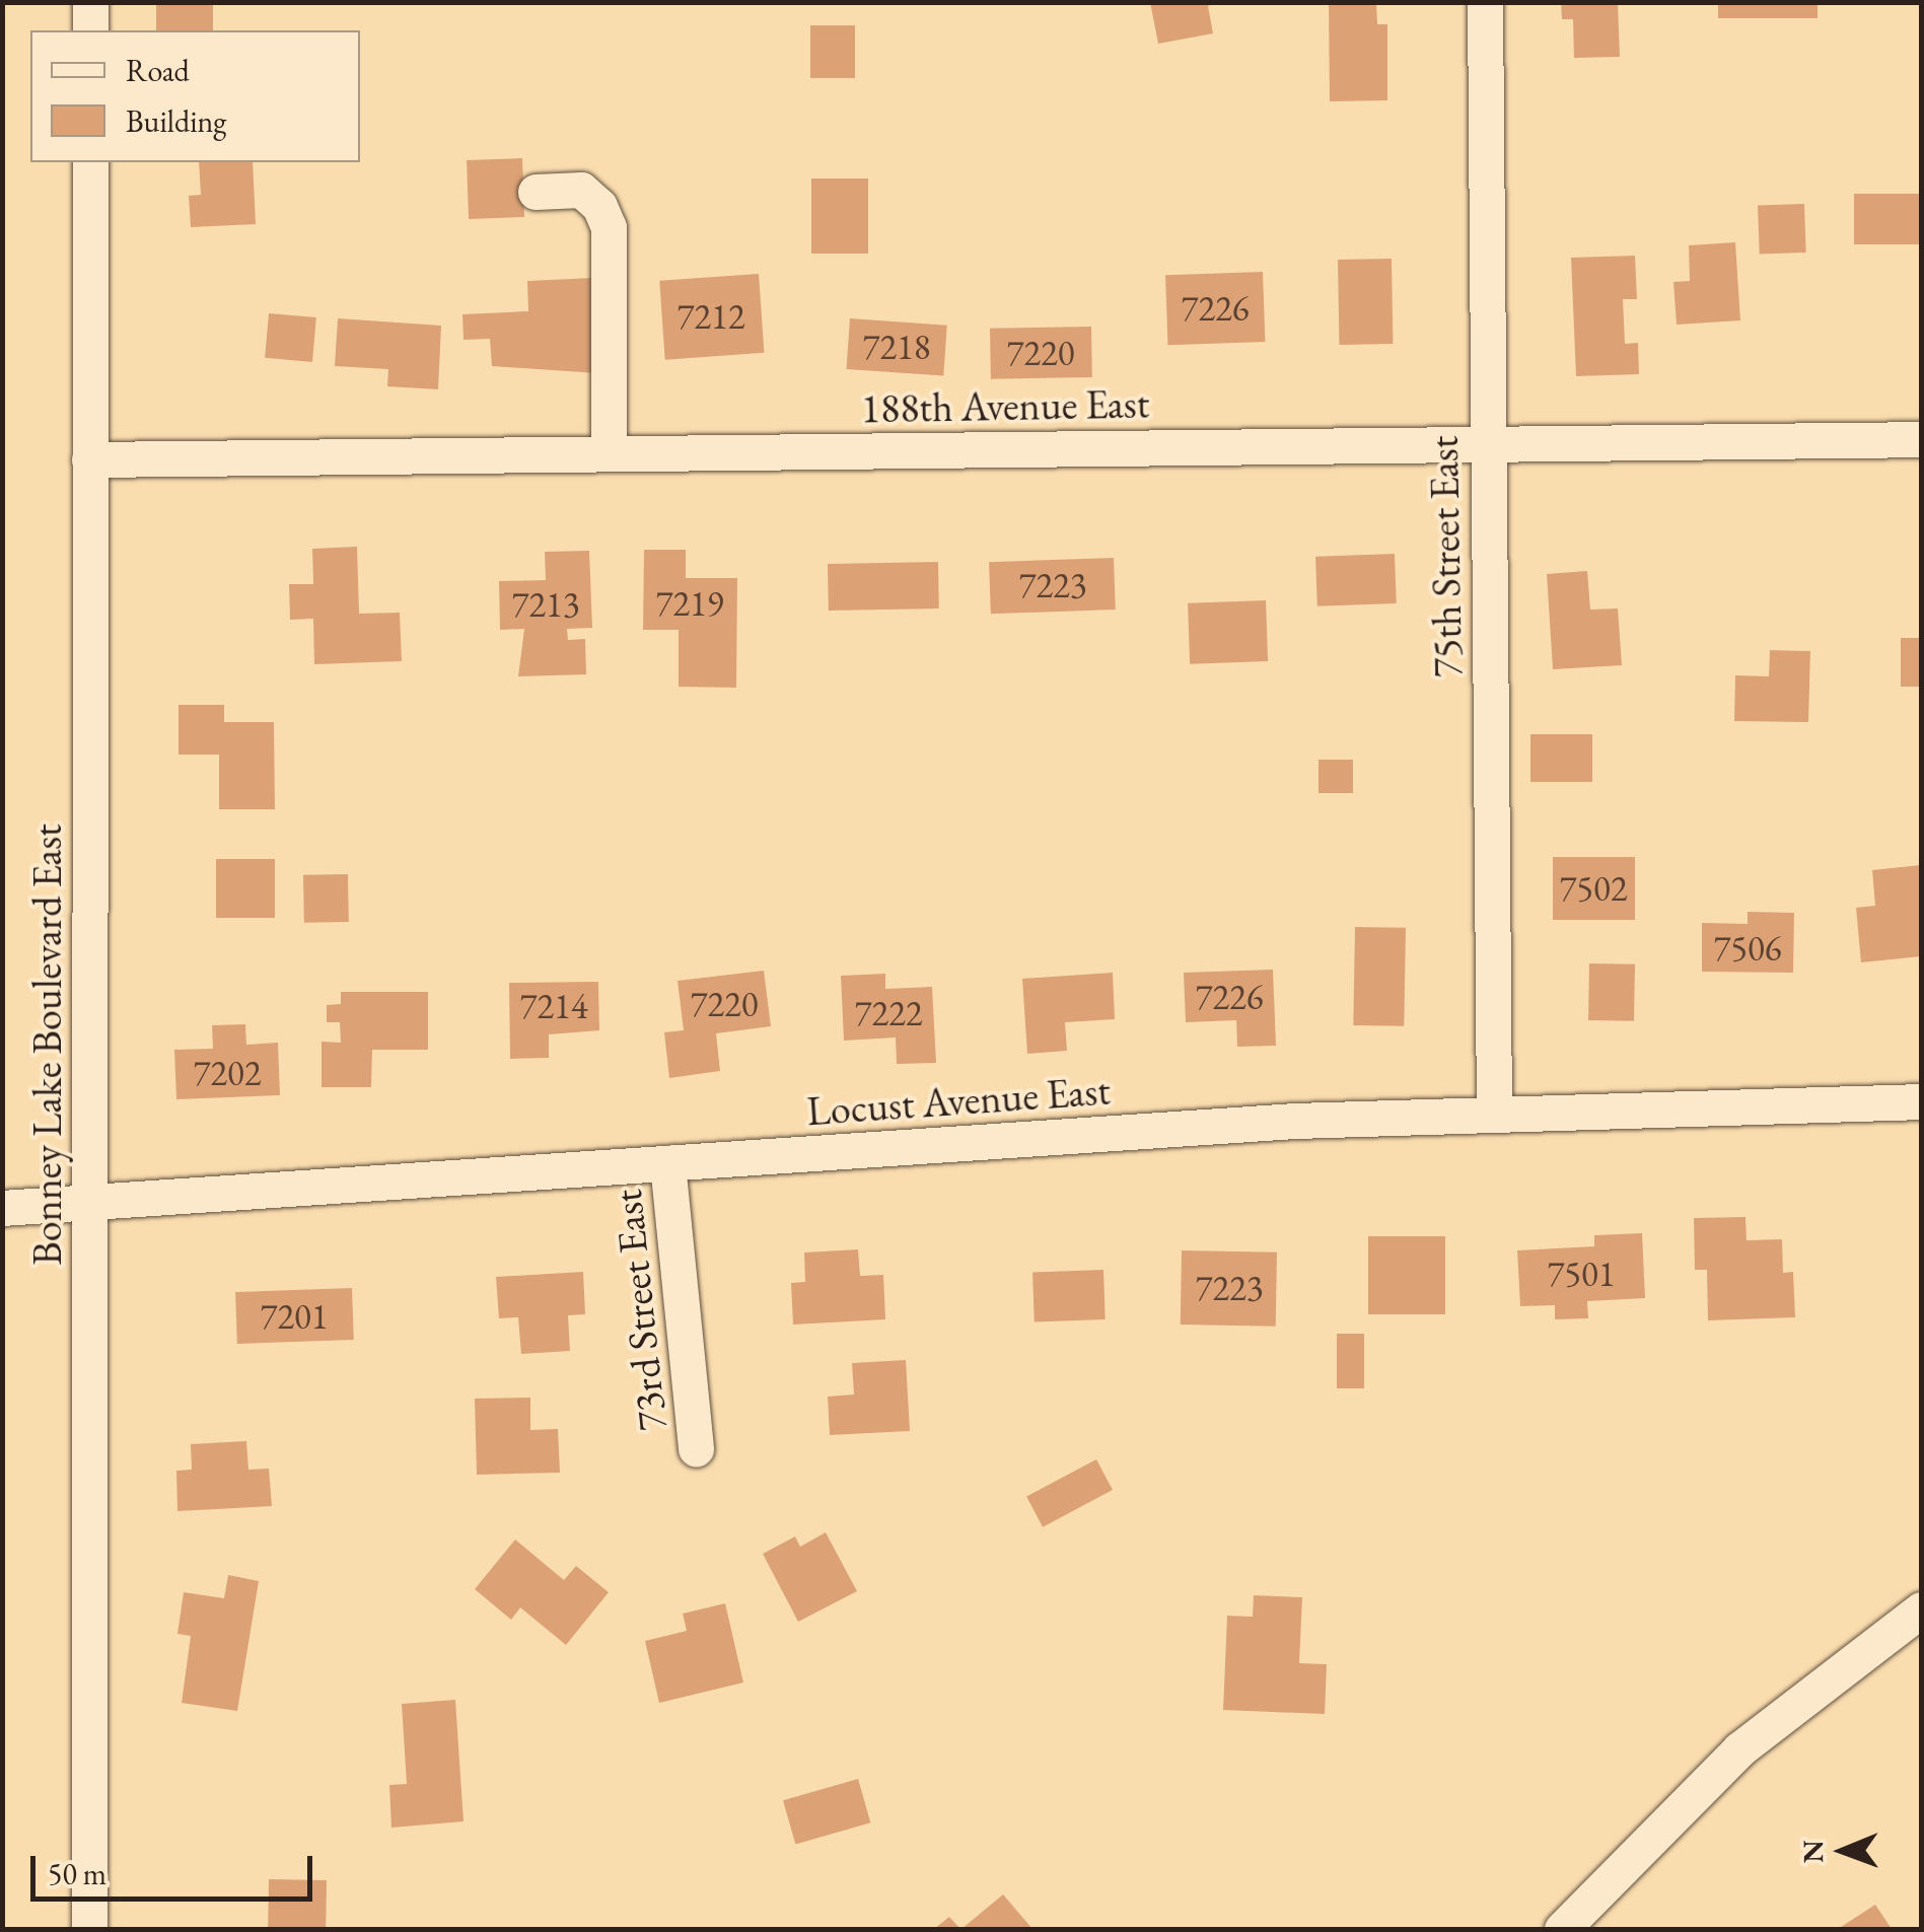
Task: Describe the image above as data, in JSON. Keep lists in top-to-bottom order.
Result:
{
  "streets": {
    "street": [
      "188th Avenue East",
      "75th Street East",
      "Bonney Lake Boulevard East",
      "Locust Avenue East",
      "73rd Street East"
    ]
  },
  "crossings": [
    ["188th Avenue East", "75th Street East"],
    ["188th Avenue East", "Bonney Lake Boulevard East"],
    ["75th Street East", "Locust Avenue East"],
    ["Bonney Lake Boulevard East", "Locust Avenue East"],
    ["Locust Avenue East", "73rd Street East"]
  ],
  "house_numbers": [
    "7226",
    "7212",
    "7218",
    "7220",
    "7223",
    "7219",
    "7213",
    "7502",
    "7506",
    "7226",
    "7220",
    "7214",
    "7222",
    "7202",
    "7501",
    "7223",
    "7201"
  ],
  "legend": ["Road", "Building"],
  "scale_bar": "50 m",
  "north": "left"
}
